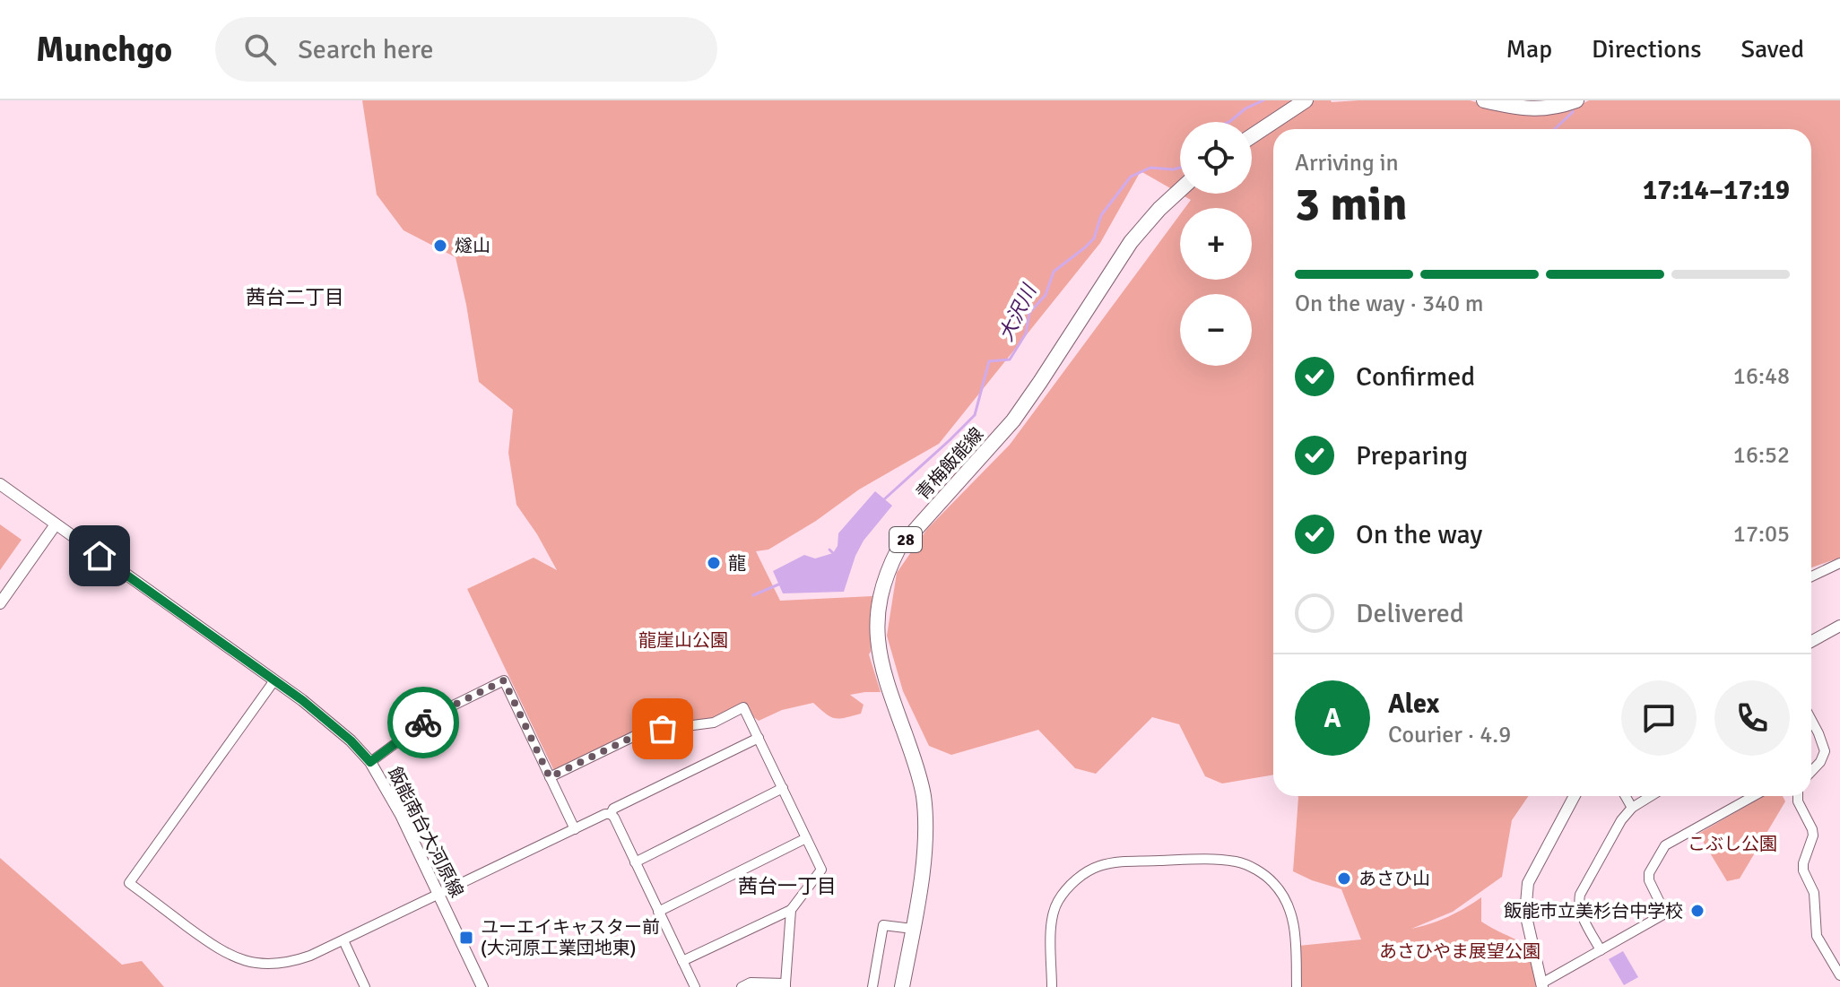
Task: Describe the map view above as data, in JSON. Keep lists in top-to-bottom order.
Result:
{
  "streets": {
    "main road": ["青梅飯能線", "28"],
    "street": ["飯能南台大河原線"]
  },
  "districts": ["茜台二丁目", "茜台一丁目"],
  "water": ["大沢川"],
  "parks": ["龍崖山公園", "こぶし公園", "あさひやま展望公園"],
  "places": {
    "other": [
      "燧山",
      "龍",
      "あさひ山",
      "飯能市立美杉台中学校"
    ],
    "transit": ["ユーエイキャスター前 (大河原工業団地東)"]
  },
  "page": {
    "header": "Munchgo",
    "search": "Search here",
    "nav": ["Map", "Directions", "Saved"],
    "map_buttons": ["+", "−"],
    "heading": ["3 min", "Arriving in", "17:14–17:19"],
    "panel": ["Alex", "Courier · 4.9"],
    "bar": "On the way · 340 m",
    "list": [
      ["Confirmed", "16:48"],
      ["Preparing", "16:52"],
      ["On the way", "17:05"],
      "Delivered"
    ],
    "round": "A"
  }
}
